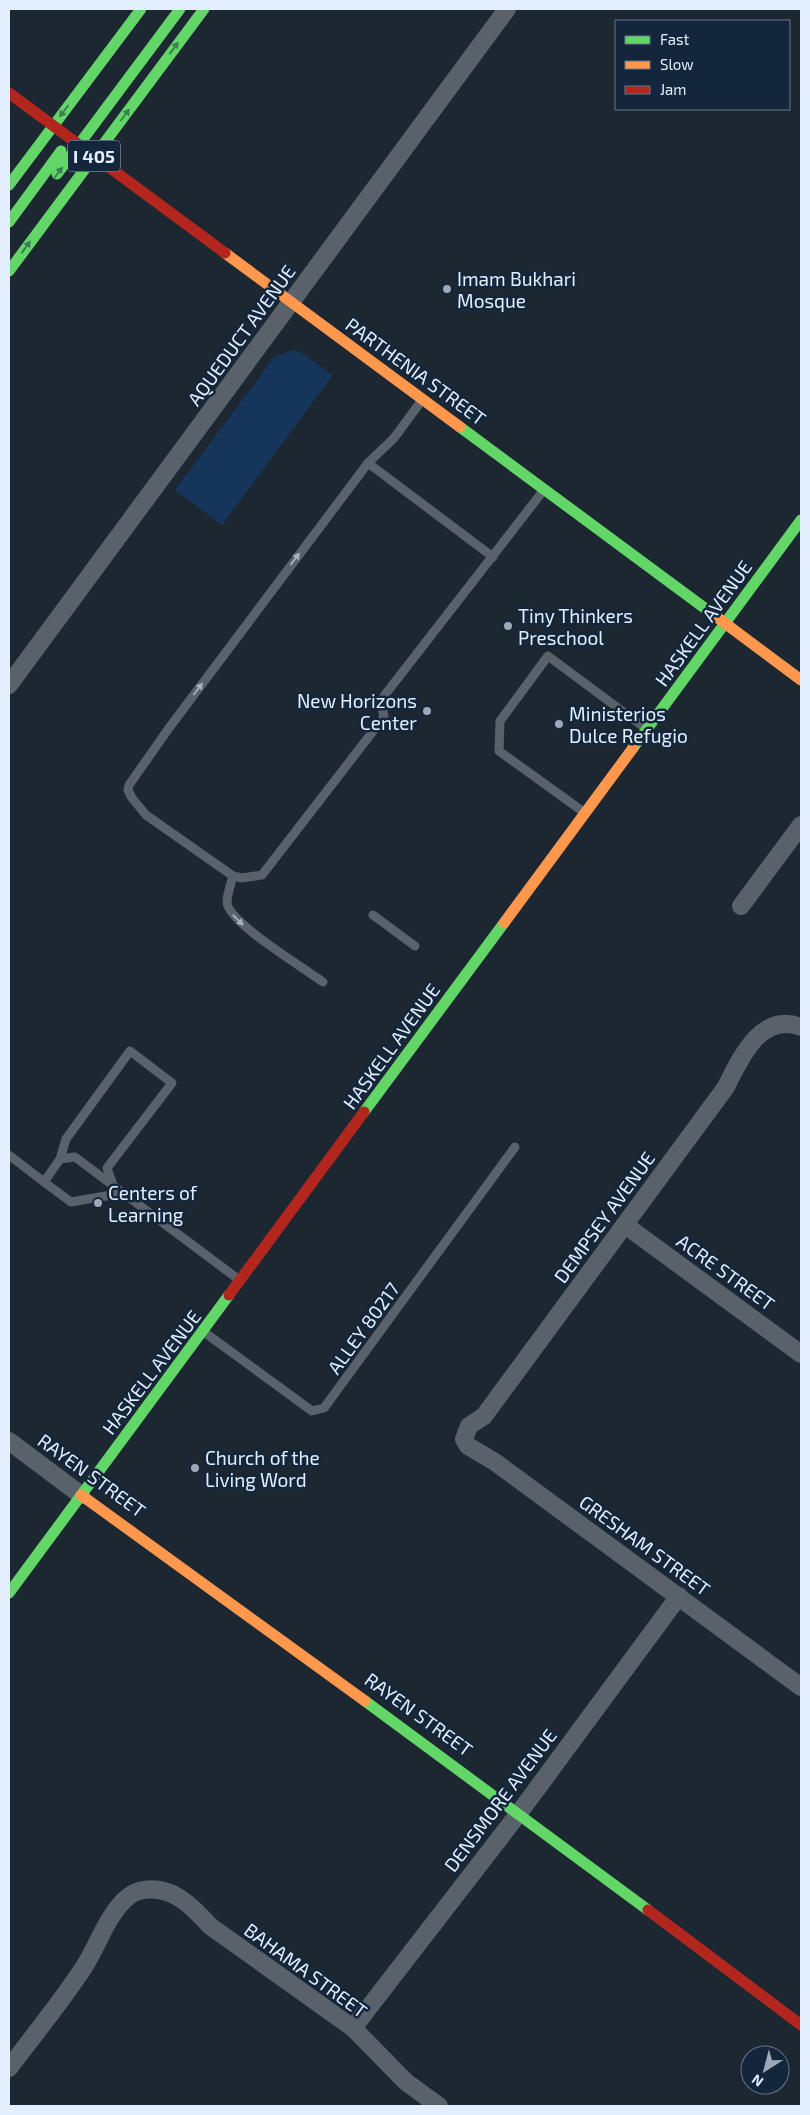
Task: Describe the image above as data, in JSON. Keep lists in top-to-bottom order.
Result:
{
  "streets": {
    "main road": [
      "I 405",
      "PARTHENIA STREET",
      "HASKELL AVENUE",
      "RAYEN STREET"
    ],
    "street": [
      "AQUEDUCT AVENUE",
      "DEMPSEY AVENUE",
      "ACRE STREET",
      "GRESHAM STREET",
      "DENSMORE AVENUE",
      "BAHAMA STREET"
    ],
    "lane": ["ALLEY 80217"]
  },
  "crossings": [
    ["AQUEDUCT AVENUE", "PARTHENIA STREET"],
    ["PARTHENIA STREET", "HASKELL AVENUE"],
    ["HASKELL AVENUE", "ALLEY 80217"],
    ["HASKELL AVENUE", "RAYEN STREET"],
    ["DEMPSEY AVENUE", "ACRE STREET"],
    ["DEMPSEY AVENUE", "GRESHAM STREET"],
    ["RAYEN STREET", "DENSMORE AVENUE"],
    ["GRESHAM STREET", "DENSMORE AVENUE"],
    ["DENSMORE AVENUE", "BAHAMA STREET"]
  ],
  "places": [
    "Imam Bukhari Mosque",
    "Tiny Thinkers Preschool",
    "New Horizons Center",
    "Ministerios Dulce Refugio",
    "Centers of Learning",
    "Church of the Living Word"
  ],
  "legend": ["Fast", "Slow", "Jam"],
  "north": "bottom left"
}
